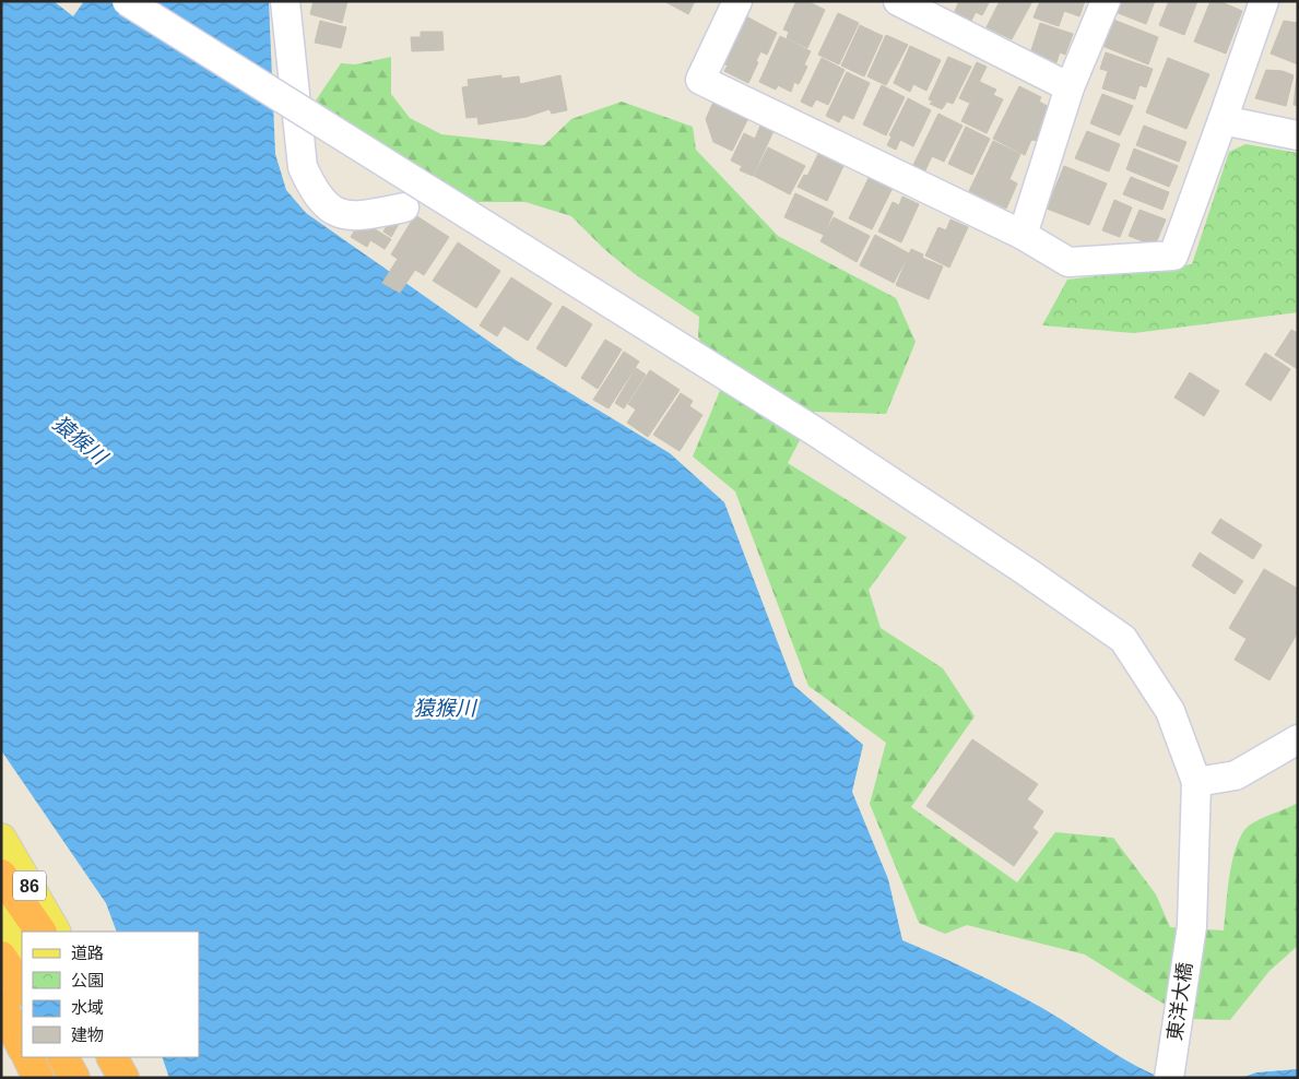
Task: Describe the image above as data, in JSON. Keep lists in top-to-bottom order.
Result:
{
  "streets": {
    "main road": ["86"],
    "street": ["東洋大橋"]
  },
  "water": ["猿猴川"],
  "legend": [
    "道路",
    "公園",
    "水域",
    "建物"
  ]
}
